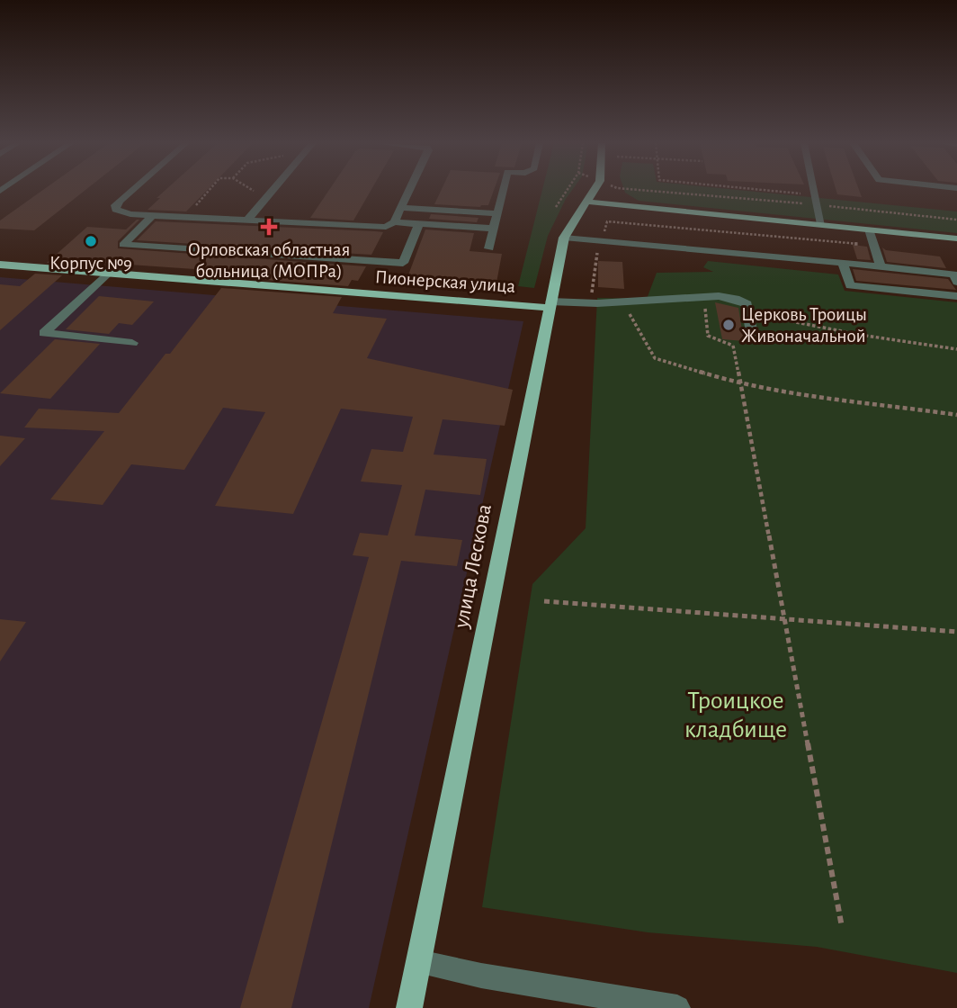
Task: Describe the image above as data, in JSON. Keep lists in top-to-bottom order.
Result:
{
  "streets": {
    "main road": ["Пионерская улица", "улица Лескова"]
  },
  "crossings": [
    ["Пионерская улица", "улица Лескова"]
  ],
  "parks": ["Троицкое кладбище"],
  "places": {
    "health": ["Орловская областная больница (МОПРа)"],
    "other": ["Корпус №9", "Церковь Троицы Живоначальной"]
  }
}
